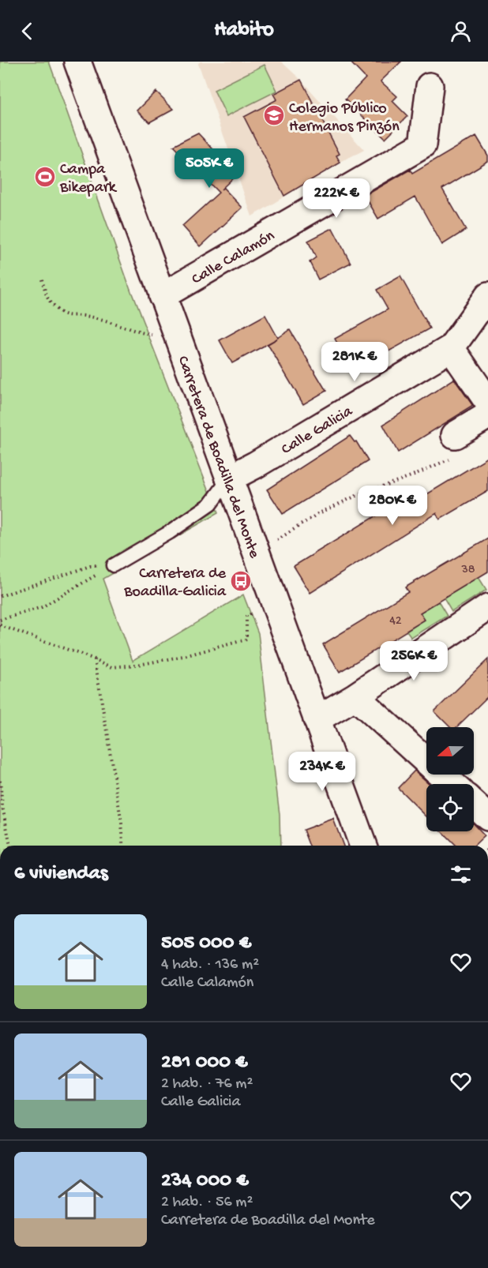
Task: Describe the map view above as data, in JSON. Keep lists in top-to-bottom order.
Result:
{
  "streets": {
    "street": ["Calle Calamón", "Calle Galicia", "Carretera de Boadilla del Monte"]
  },
  "crossings": [
    ["Calle Calamón", "Carretera de Boadilla del Monte"],
    ["Calle Galicia", "Carretera de Boadilla del Monte"]
  ],
  "places": {
    "school or university": ["Colegio Público Hermanos Pinzón"],
    "sports": ["Campa Bikepark"],
    "bus stop": ["Carretera de Boadilla-Galicia"]
  },
  "house_numbers": ["38", "42"],
  "north": "left",
  "page": {
    "header": "Habito",
    "price": [
      "505K €",
      "222K €",
      "281K €",
      "280K €",
      "256K €",
      "234K €"
    ],
    "heading": "6 viviendas",
    "list": [
      {
        "name": "505 000 €",
        "note": "4 hab. · 136 m² · Calle Calamón"
      },
      {
        "name": "281 000 €",
        "note": "2 hab. · 76 m² · Calle Galicia"
      },
      {
        "name": "234 000 €",
        "note": "2 hab. · 56 m² · Carretera de Boadilla del Monte"
      }
    ]
  }
}
